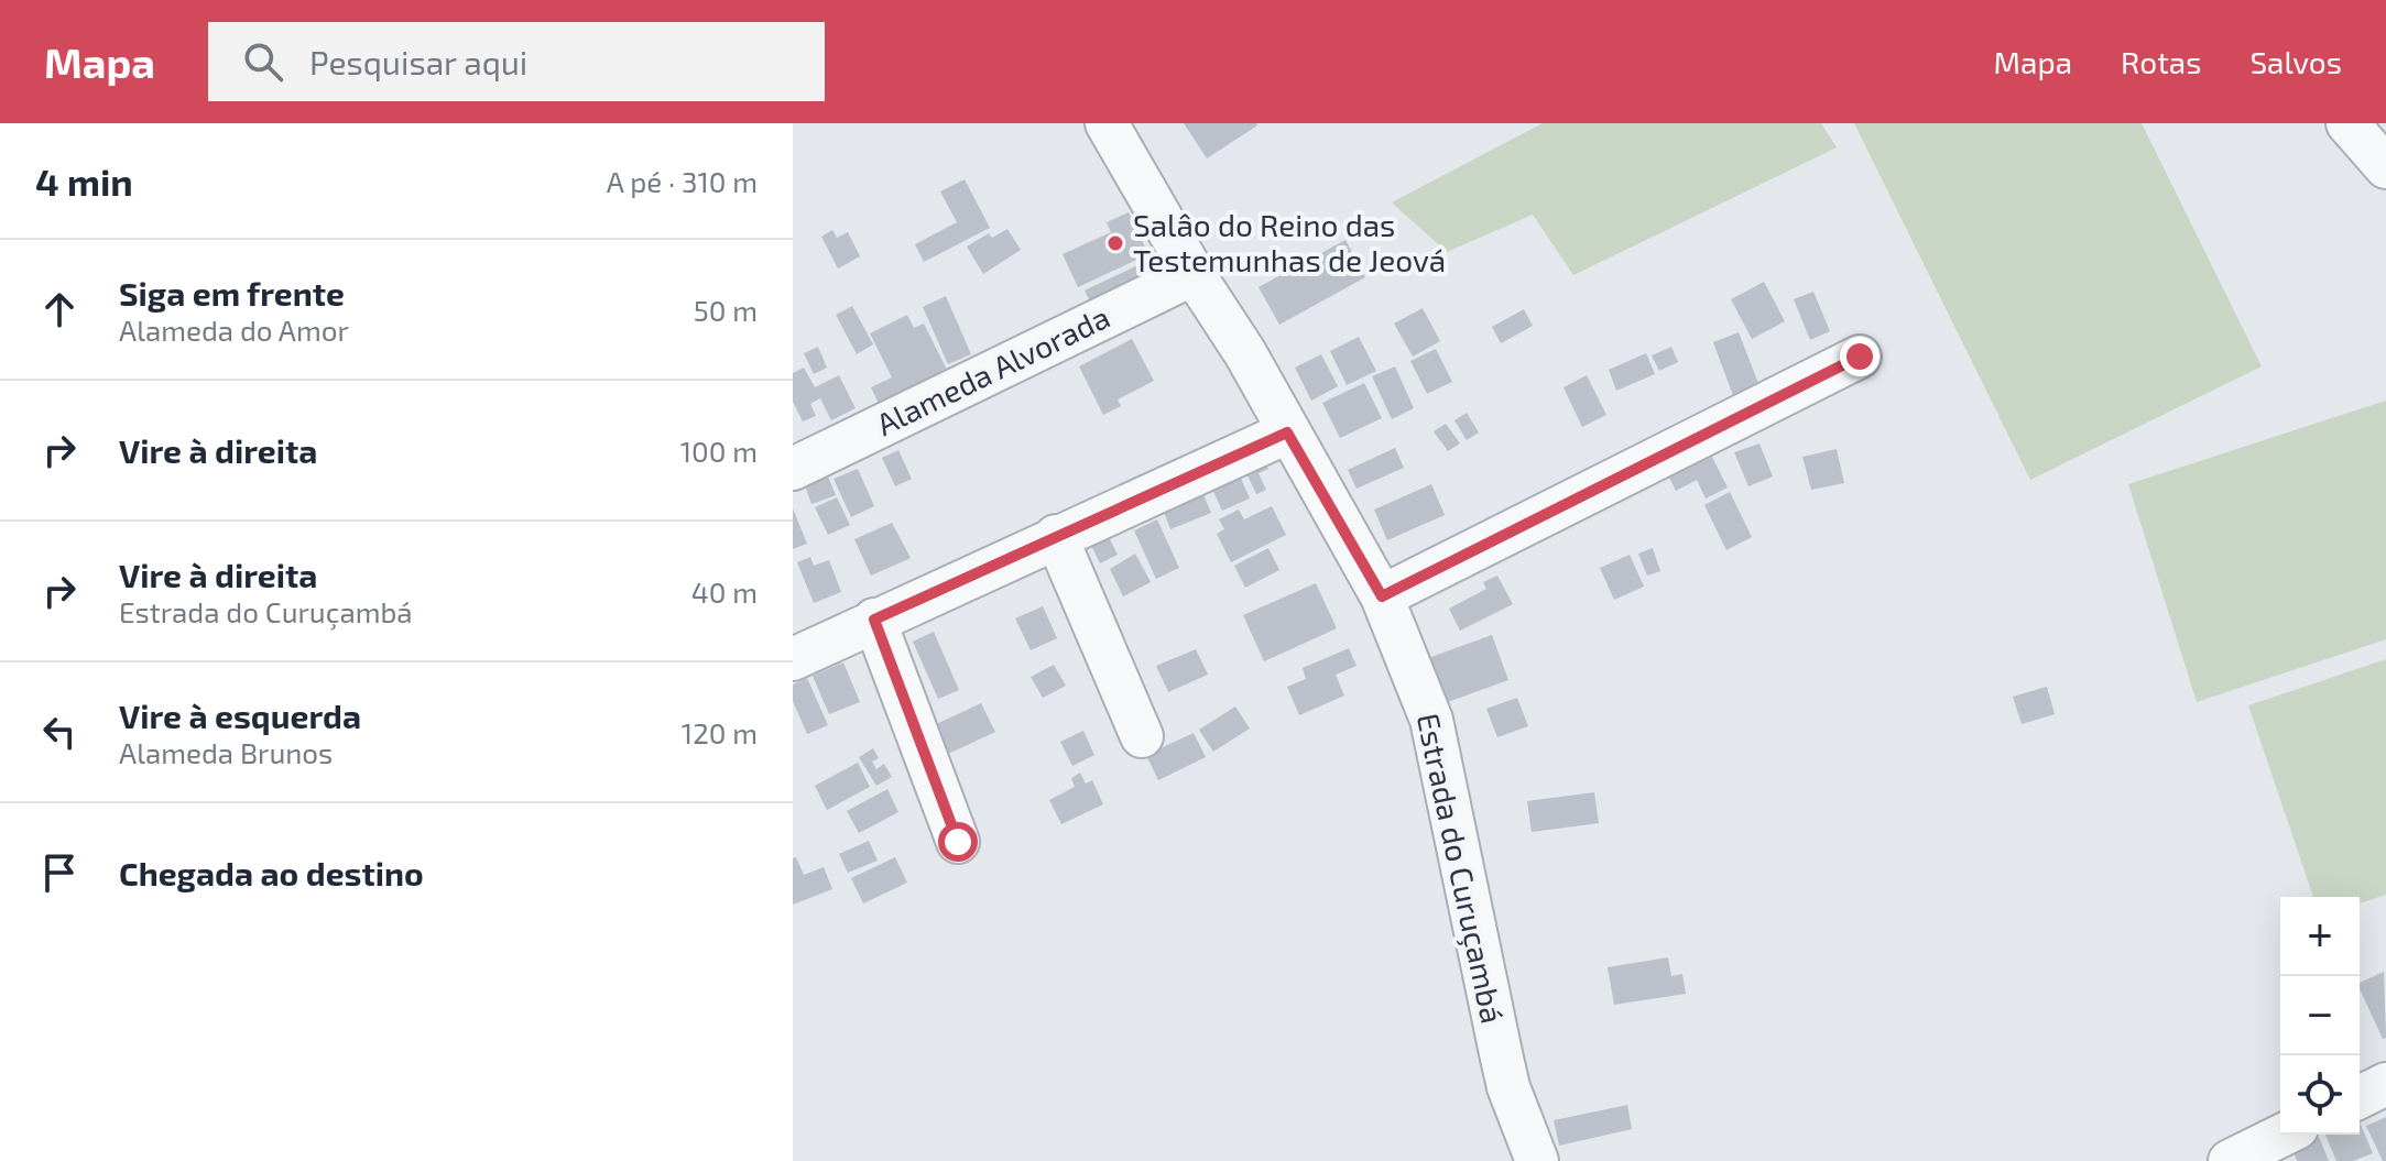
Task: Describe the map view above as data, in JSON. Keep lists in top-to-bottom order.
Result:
{
  "streets": {
    "street": ["Alameda Alvorada", "Estrada do Curuçambá"]
  },
  "crossings": [
    ["Alameda Alvorada", "Estrada do Curuçambá"]
  ],
  "places": ["Salâo do Reino das Testemunhas de Jeová"],
  "page": {
    "header": "Mapa",
    "search": "Pesquisar aqui",
    "nav": ["Mapa", "Rotas", "Salvos"],
    "heading": ["4 min", "A pé · 310 m"],
    "list": [
      ["Siga em frente", "Alameda do Amor", "50 m"],
      ["Vire à direita", "100 m"],
      ["Vire à direita", "Estrada do Curuçambá", "40 m"],
      ["Vire à esquerda", "Alameda Brunos", "120 m"],
      "Chegada ao destino"
    ],
    "map_buttons": ["+", "−"]
  }
}
